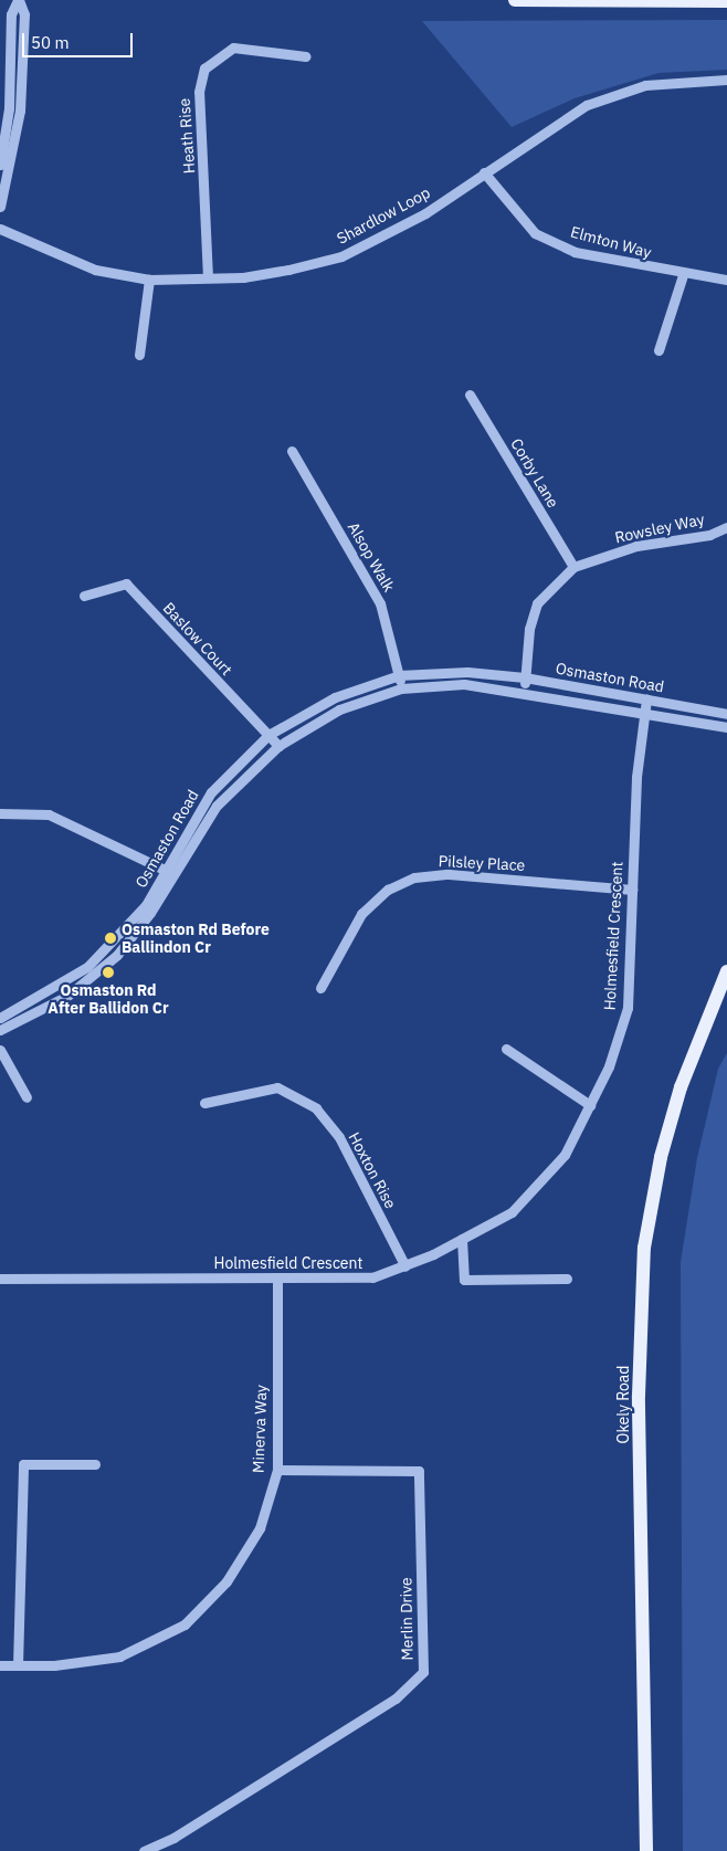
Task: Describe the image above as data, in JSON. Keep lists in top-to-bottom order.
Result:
{
  "streets": {
    "main road": ["Okely Road"],
    "street": [
      "Heath Rise",
      "Shardlow Loop",
      "Elmton Way",
      "Corby Lane",
      "Rowsley Way",
      "Alsop Walk",
      "Baslow Court",
      "Osmaston Road",
      "Pilsley Place",
      "Holmesfield Crescent",
      "Hoxton Rise",
      "Minerva Way",
      "Merlin Drive"
    ]
  },
  "crossings": [
    ["Heath Rise", "Shardlow Loop"],
    ["Shardlow Loop", "Elmton Way"],
    ["Corby Lane", "Rowsley Way"],
    ["Rowsley Way", "Osmaston Road"],
    ["Alsop Walk", "Osmaston Road"],
    ["Baslow Court", "Osmaston Road"],
    ["Osmaston Road", "Holmesfield Crescent"],
    ["Pilsley Place", "Holmesfield Crescent"],
    ["Holmesfield Crescent", "Hoxton Rise"],
    ["Holmesfield Crescent", "Minerva Way"],
    ["Minerva Way", "Merlin Drive"]
  ],
  "places": ["Osmaston Rd Before Ballindon Cr", "Osmaston Rd After Ballidon Cr"],
  "scale_bar": "50 m"
}
